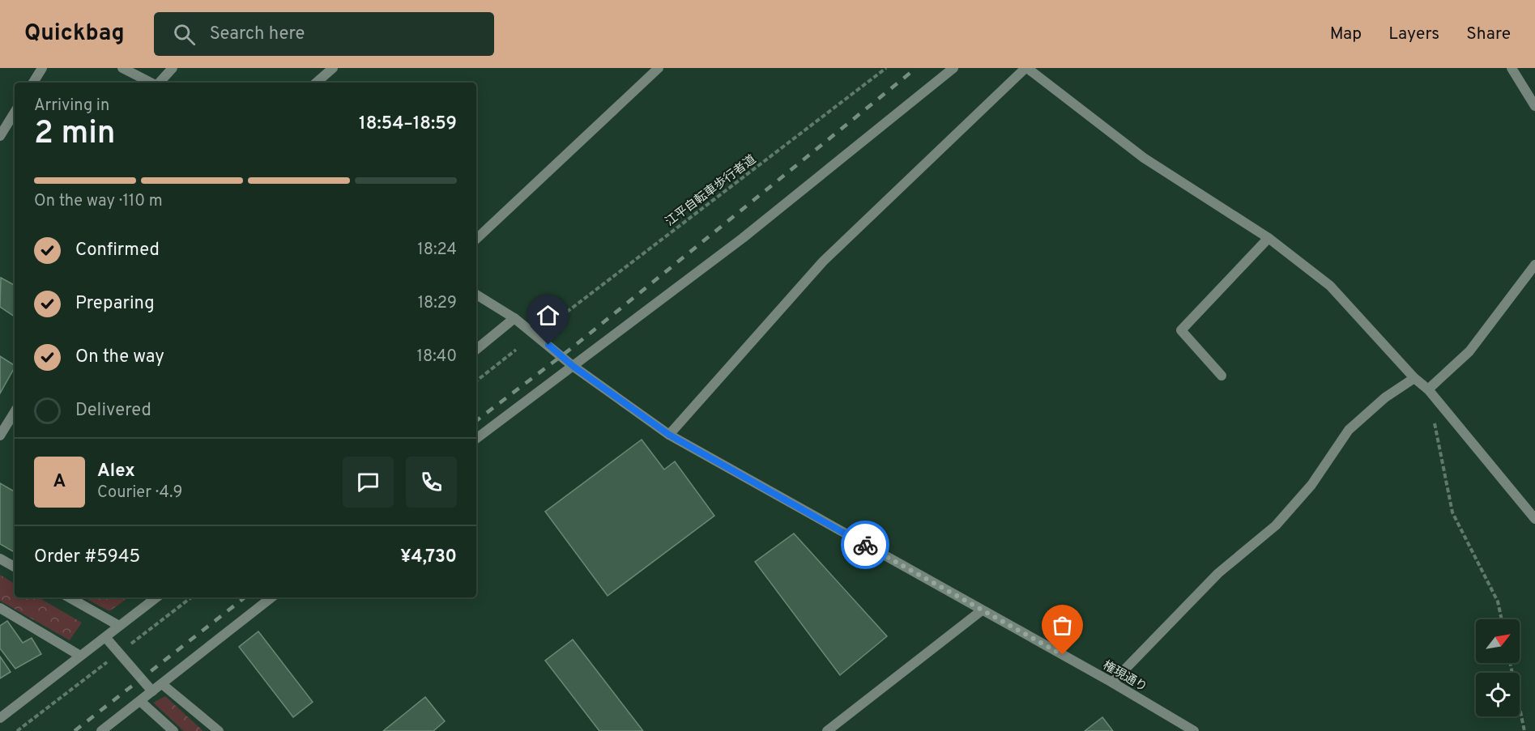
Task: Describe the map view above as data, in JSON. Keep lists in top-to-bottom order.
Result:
{
  "streets": {
    "street": ["権現通り"],
    "path": ["江平自転車歩行者道"]
  },
  "north": "top right",
  "page": {
    "header": "Quickbag",
    "search": "Search here",
    "nav": ["Map", "Layers", "Share"],
    "heading": ["2 min", "Arriving in", "18:54–18:59"],
    "panel": [
      "Alex",
      "Courier · 4.9",
      "Order #5945",
      "¥4,730"
    ],
    "bar": "On the way · 110 m",
    "list": [
      ["Confirmed", "18:24"],
      ["Preparing", "18:29"],
      ["On the way", "18:40"],
      "Delivered"
    ],
    "round": "A"
  }
}
